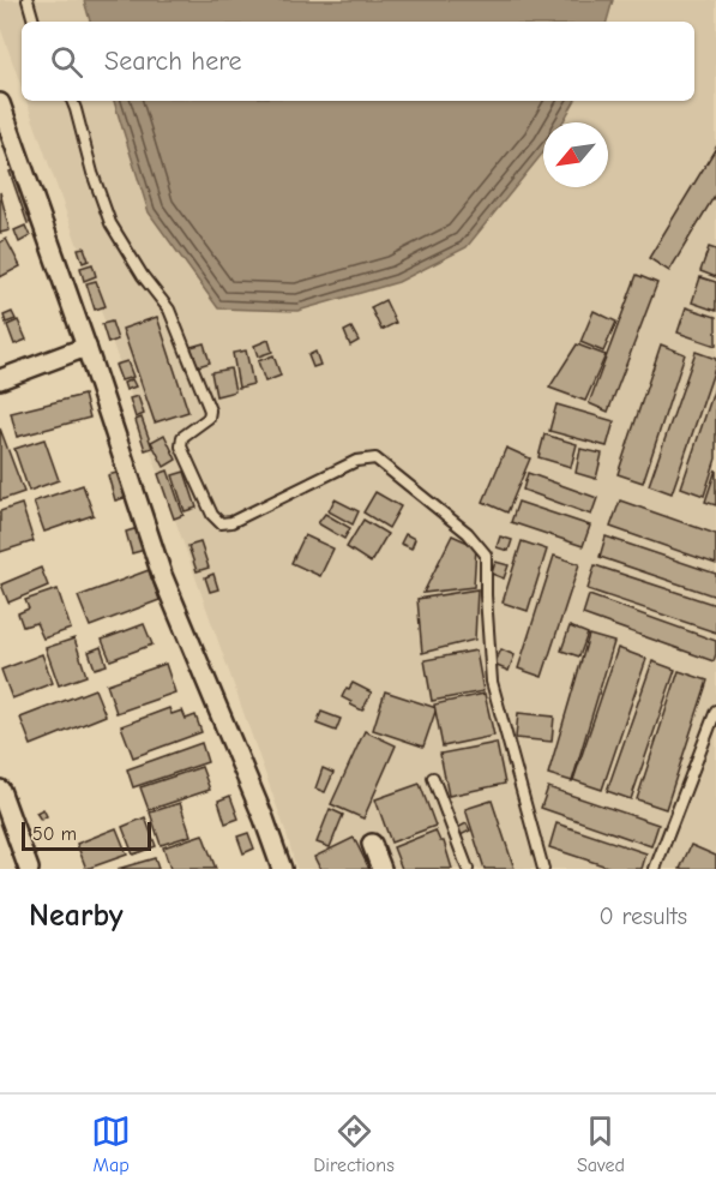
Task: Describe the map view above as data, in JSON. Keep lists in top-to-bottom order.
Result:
{
  "scale_bar": "50 m",
  "north": "bottom left",
  "page": {
    "search": "Search here",
    "scale": "50 m",
    "heading": ["Nearby", "0 results"],
    "nav": ["Map", "Directions", "Saved"]
  }
}
